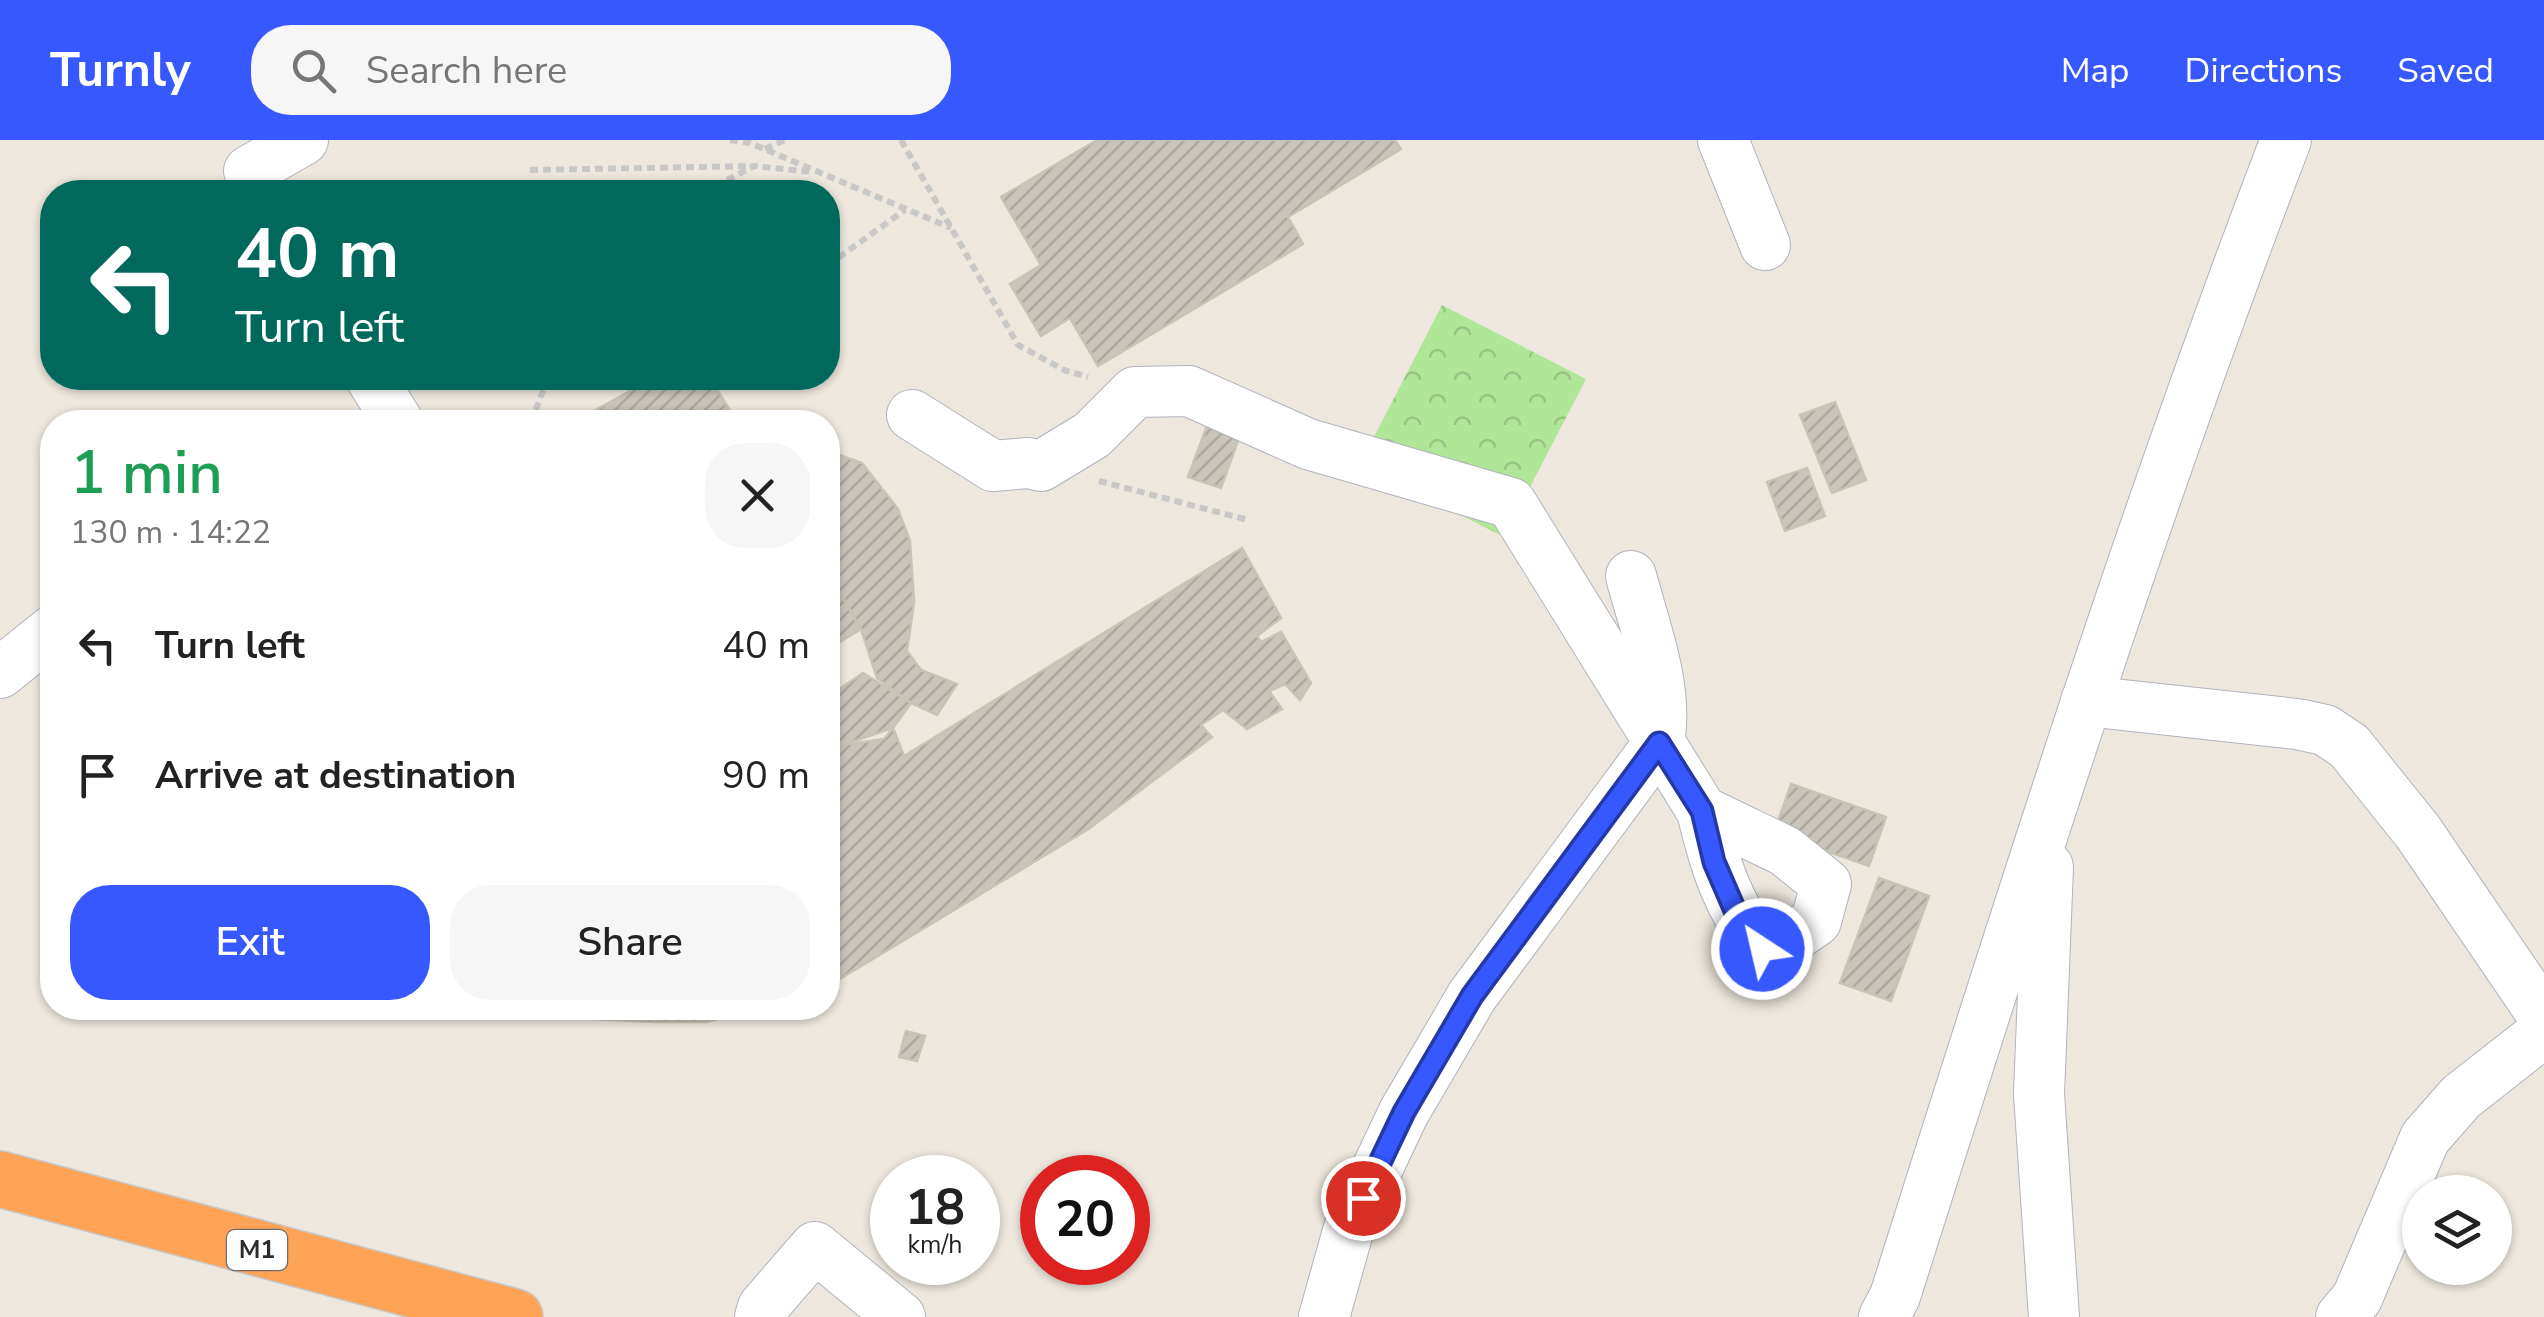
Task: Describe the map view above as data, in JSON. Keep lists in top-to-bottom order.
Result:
{
  "streets": {
    "highway": ["M1"]
  },
  "page": {
    "header": "Turnly",
    "search": "Search here",
    "nav": ["Map", "Directions", "Saved"],
    "turn": ["40 m", "Turn left"],
    "heading": ["1 min", "130 m · 14:22"],
    "list": [
      {
        "name": "Turn left",
        "value": "40 m"
      },
      {
        "name": "Arrive at destination",
        "value": "90 m"
      }
    ],
    "buttons": ["Exit", "Share"],
    "speed": "18 km/h",
    "limit": "20"
  }
}
